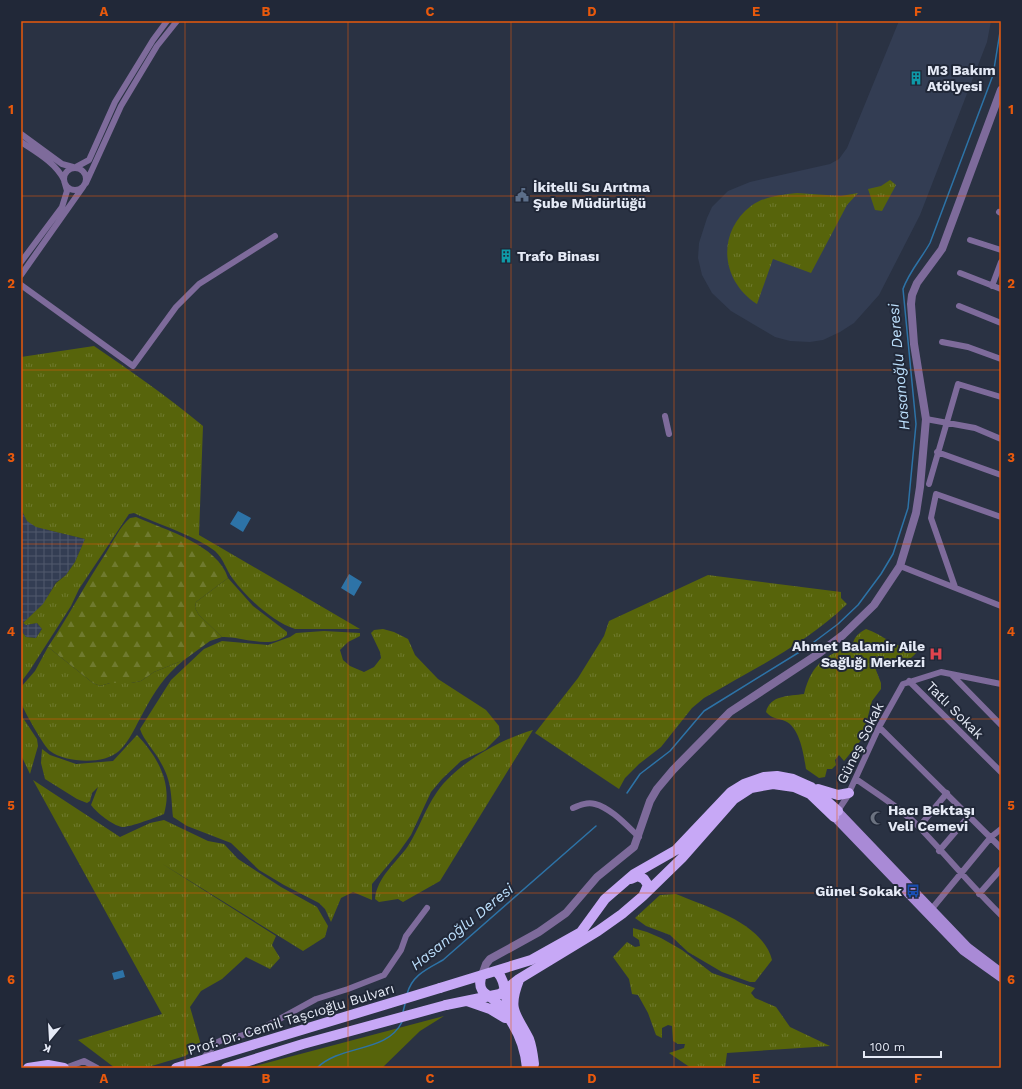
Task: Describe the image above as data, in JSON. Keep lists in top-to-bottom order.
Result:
{
  "streets": {
    "main road": ["Prof. Dr. Cemil Taşcıoğlu Bulvarı"],
    "street": ["Tatlı Sokak", "Güneş Sokak"]
  },
  "crossings": [
    ["Tatlı Sokak", "Güneş Sokak"]
  ],
  "water": ["Hasanoğlu Deresi"],
  "places": {
    "building": ["M3 Bakım Atölyesi", "Trafo Binası"],
    "public building": ["İkitelli Su Arıtma Şube Müdürlüğü"],
    "hospital": ["Ahmet Balamir Aile Sağlığı Merkezi"],
    "mosque": ["Hacı Bektaşı Veli Cemevi"],
    "bus stop": ["Günel Sokak"]
  },
  "scale_bar": "100 m",
  "north": "bottom",
  "grid": {
    "columns": [
      "A",
      "B",
      "C",
      "D",
      "E",
      "F"
    ],
    "rows": [
      "1",
      "2",
      "3",
      "4",
      "5",
      "6"
    ]
  }
}
